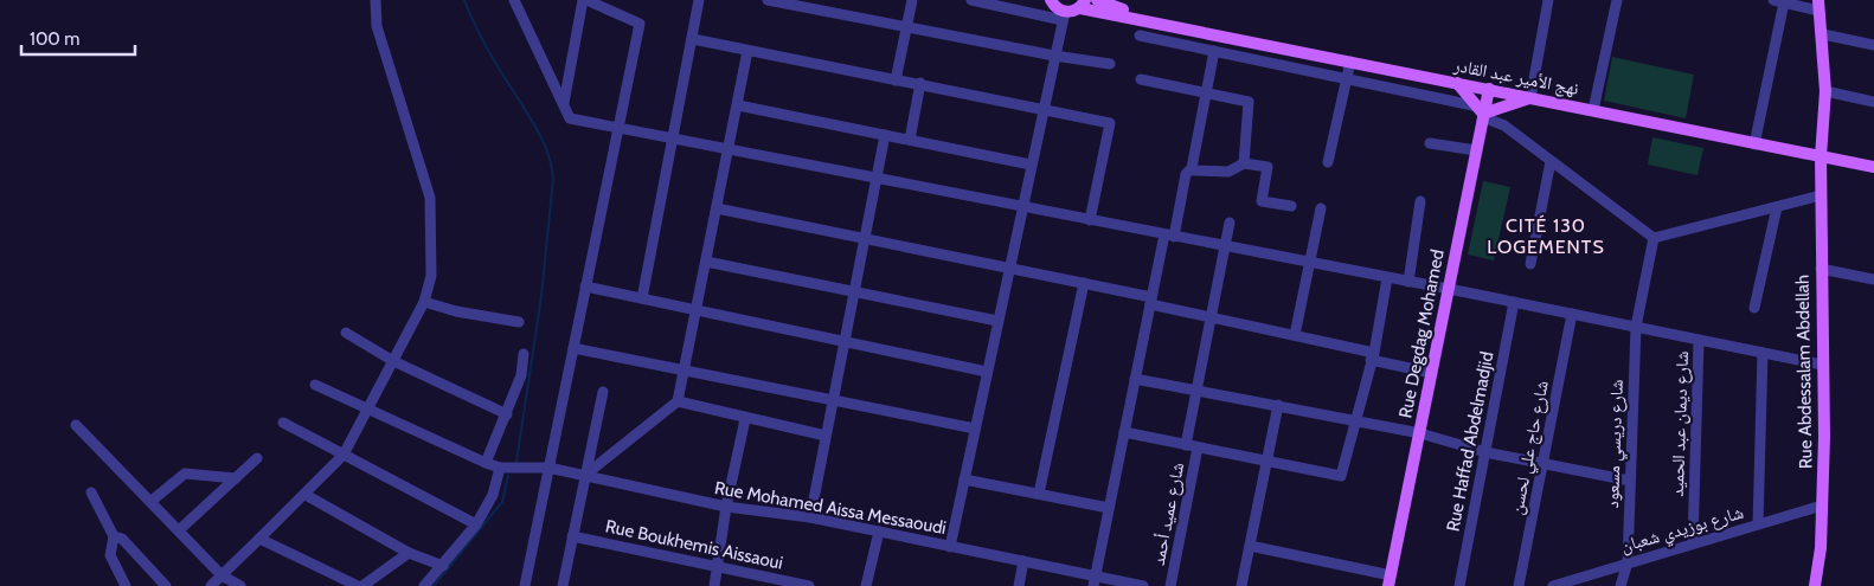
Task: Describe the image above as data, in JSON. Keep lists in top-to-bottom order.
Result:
{
  "streets": {
    "main road": ["نهج الأمير عبد القادر", "Rue Degdag Mohamed", "Rue Abdessalam Abdellah"],
    "street": [
      "شارع ديمان عبد الحميد",
      "Rue Haffad Abdelmadjid",
      "شارع دريسي مسعود",
      "شارع حاج علي لحسن",
      "Rue Mohamed Aissa Messaoudi",
      "شارع عميد أحمد",
      "شارع بوزيدي شعبان",
      "Rue Boukhemis Aissaoui"
    ]
  },
  "crossings": [
    ["نهج الأمير عبد القادر", "Rue Degdag Mohamed"],
    ["نهج الأمير عبد القادر", "Rue Abdessalam Abdellah"],
    ["Rue Abdessalam Abdellah", "شارع بوزيدي شعبان"],
    ["شارع ديمان عبد الحميد", "شارع بوزيدي شعبان"],
    ["شارع دريسي مسعود", "شارع بوزيدي شعبان"]
  ],
  "districts": ["CITÉ 130 LOGEMENTS"],
  "scale_bar": "100 m"
}
